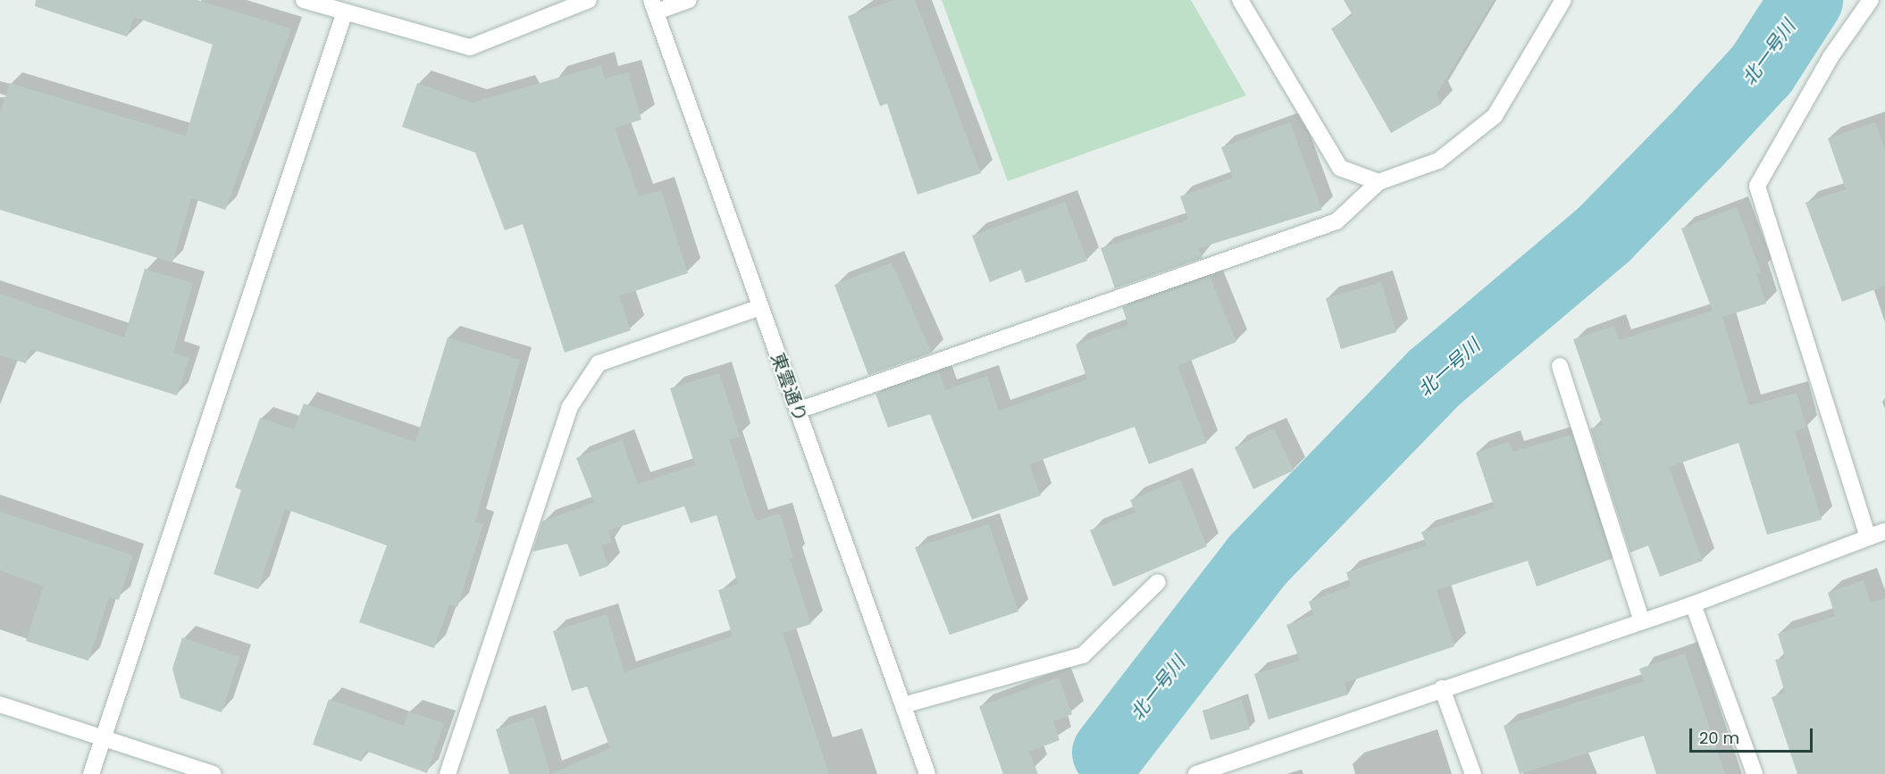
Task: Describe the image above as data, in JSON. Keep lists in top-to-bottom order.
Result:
{
  "streets": {
    "street": ["東雲通り"]
  },
  "water": ["北一号川"],
  "scale_bar": "20 m"
}
